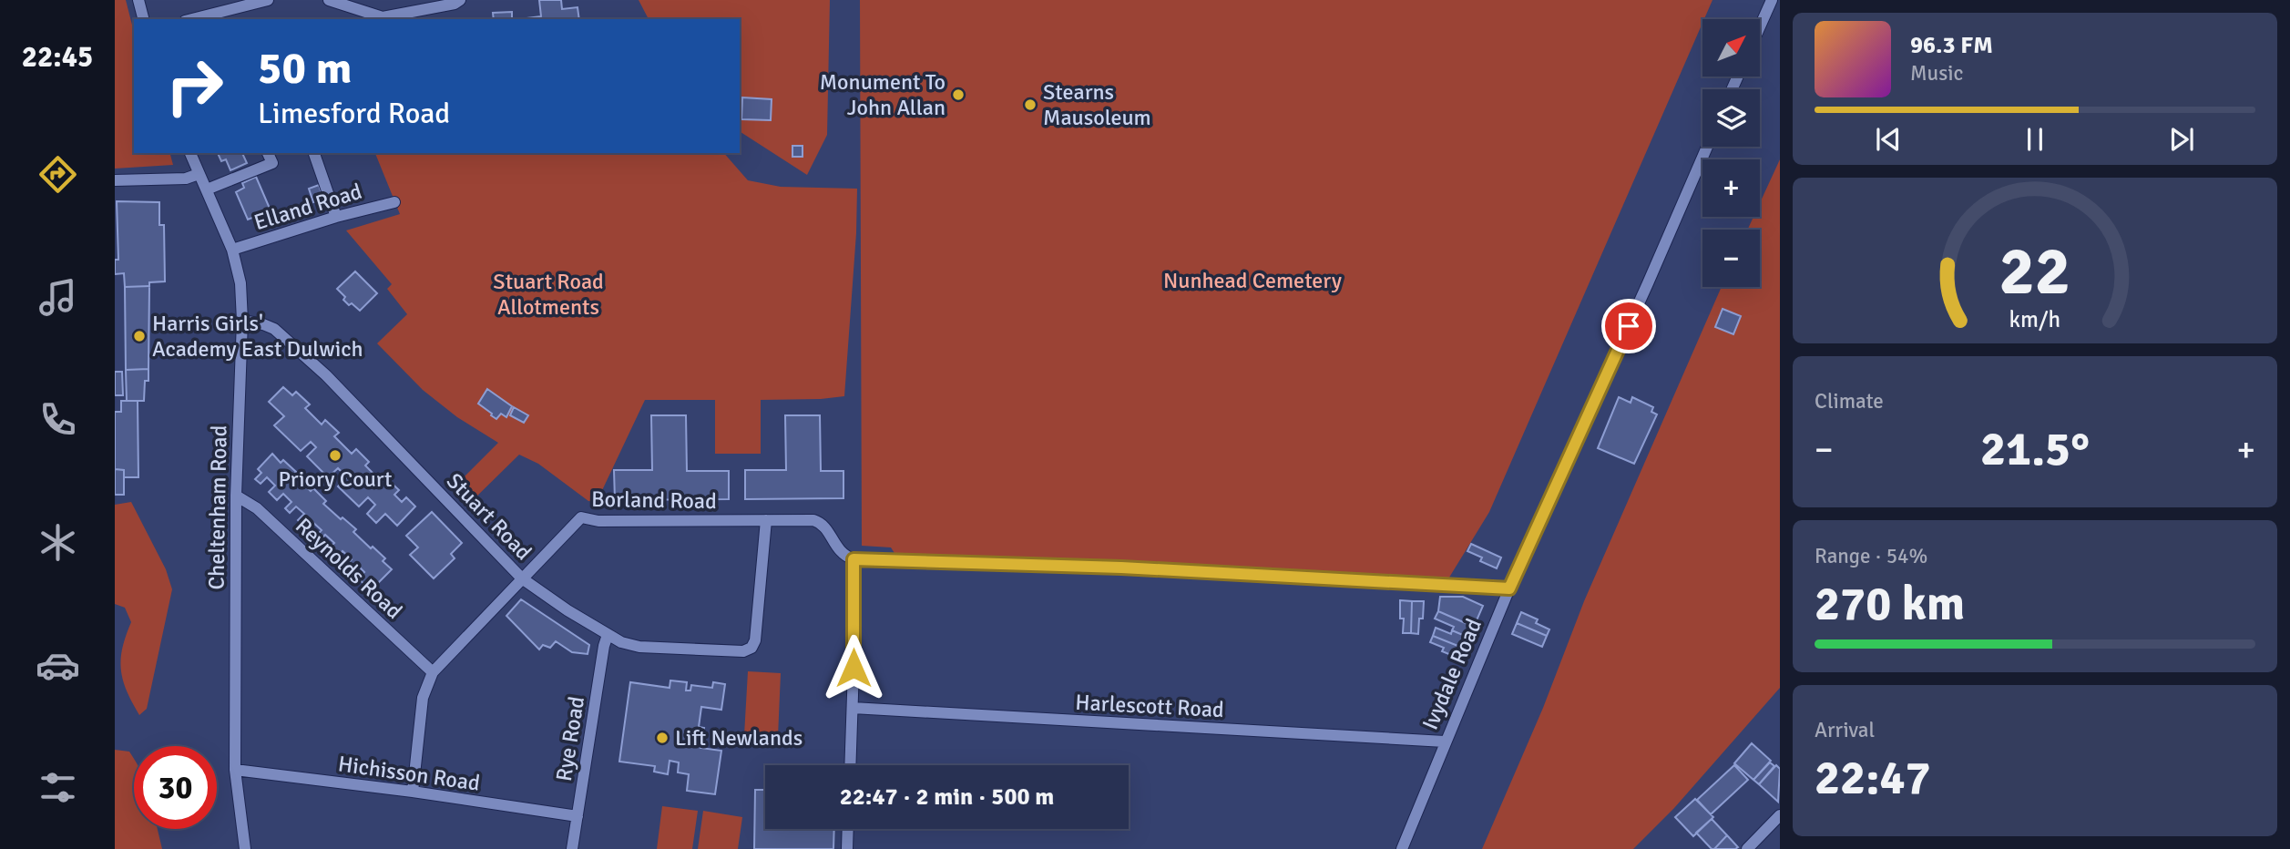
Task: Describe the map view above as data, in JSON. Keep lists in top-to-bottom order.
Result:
{
  "streets": {
    "street": [
      "Elland Road",
      "Borland Road",
      "Cheltenham Road",
      "Stuart Road",
      "Reynolds Road",
      "Ivydale Road",
      "Harlescott Road",
      "Rye Road",
      "Hichisson Road"
    ]
  },
  "crossings": [
    ["Elland Road", "Cheltenham Road"],
    ["Borland Road", "Stuart Road"],
    ["Borland Road", "Reynolds Road"],
    ["Borland Road", "Hichisson Road"],
    ["Cheltenham Road", "Stuart Road"],
    ["Cheltenham Road", "Reynolds Road"],
    ["Cheltenham Road", "Hichisson Road"],
    ["Stuart Road", "Rye Road"],
    ["Ivydale Road", "Harlescott Road"],
    ["Rye Road", "Hichisson Road"]
  ],
  "parks": ["Nunhead Cemetery", "Stuart Road Allotments"],
  "places": [
    "Monument To John Allan",
    "Stearns Mausoleum",
    "Harris Girls' Academy East Dulwich",
    "Priory Court",
    "Lift Newlands"
  ],
  "north": "top right",
  "page": {
    "tabs": "22:45",
    "map_buttons": ["+", "−"],
    "turn": ["50 m", "Limesford Road"],
    "song": ["96.3 FM", "Music"],
    "tile": [
      "Climate",
      ["Range · 54%", "270 km"],
      ["Arrival", "22:47"]
    ],
    "heat": ["−", "21.5°", "+"],
    "limit": "30",
    "trip": "22:47 · 2 min · 500 m",
    "gauge": ["22", "km/h"]
  }
}
